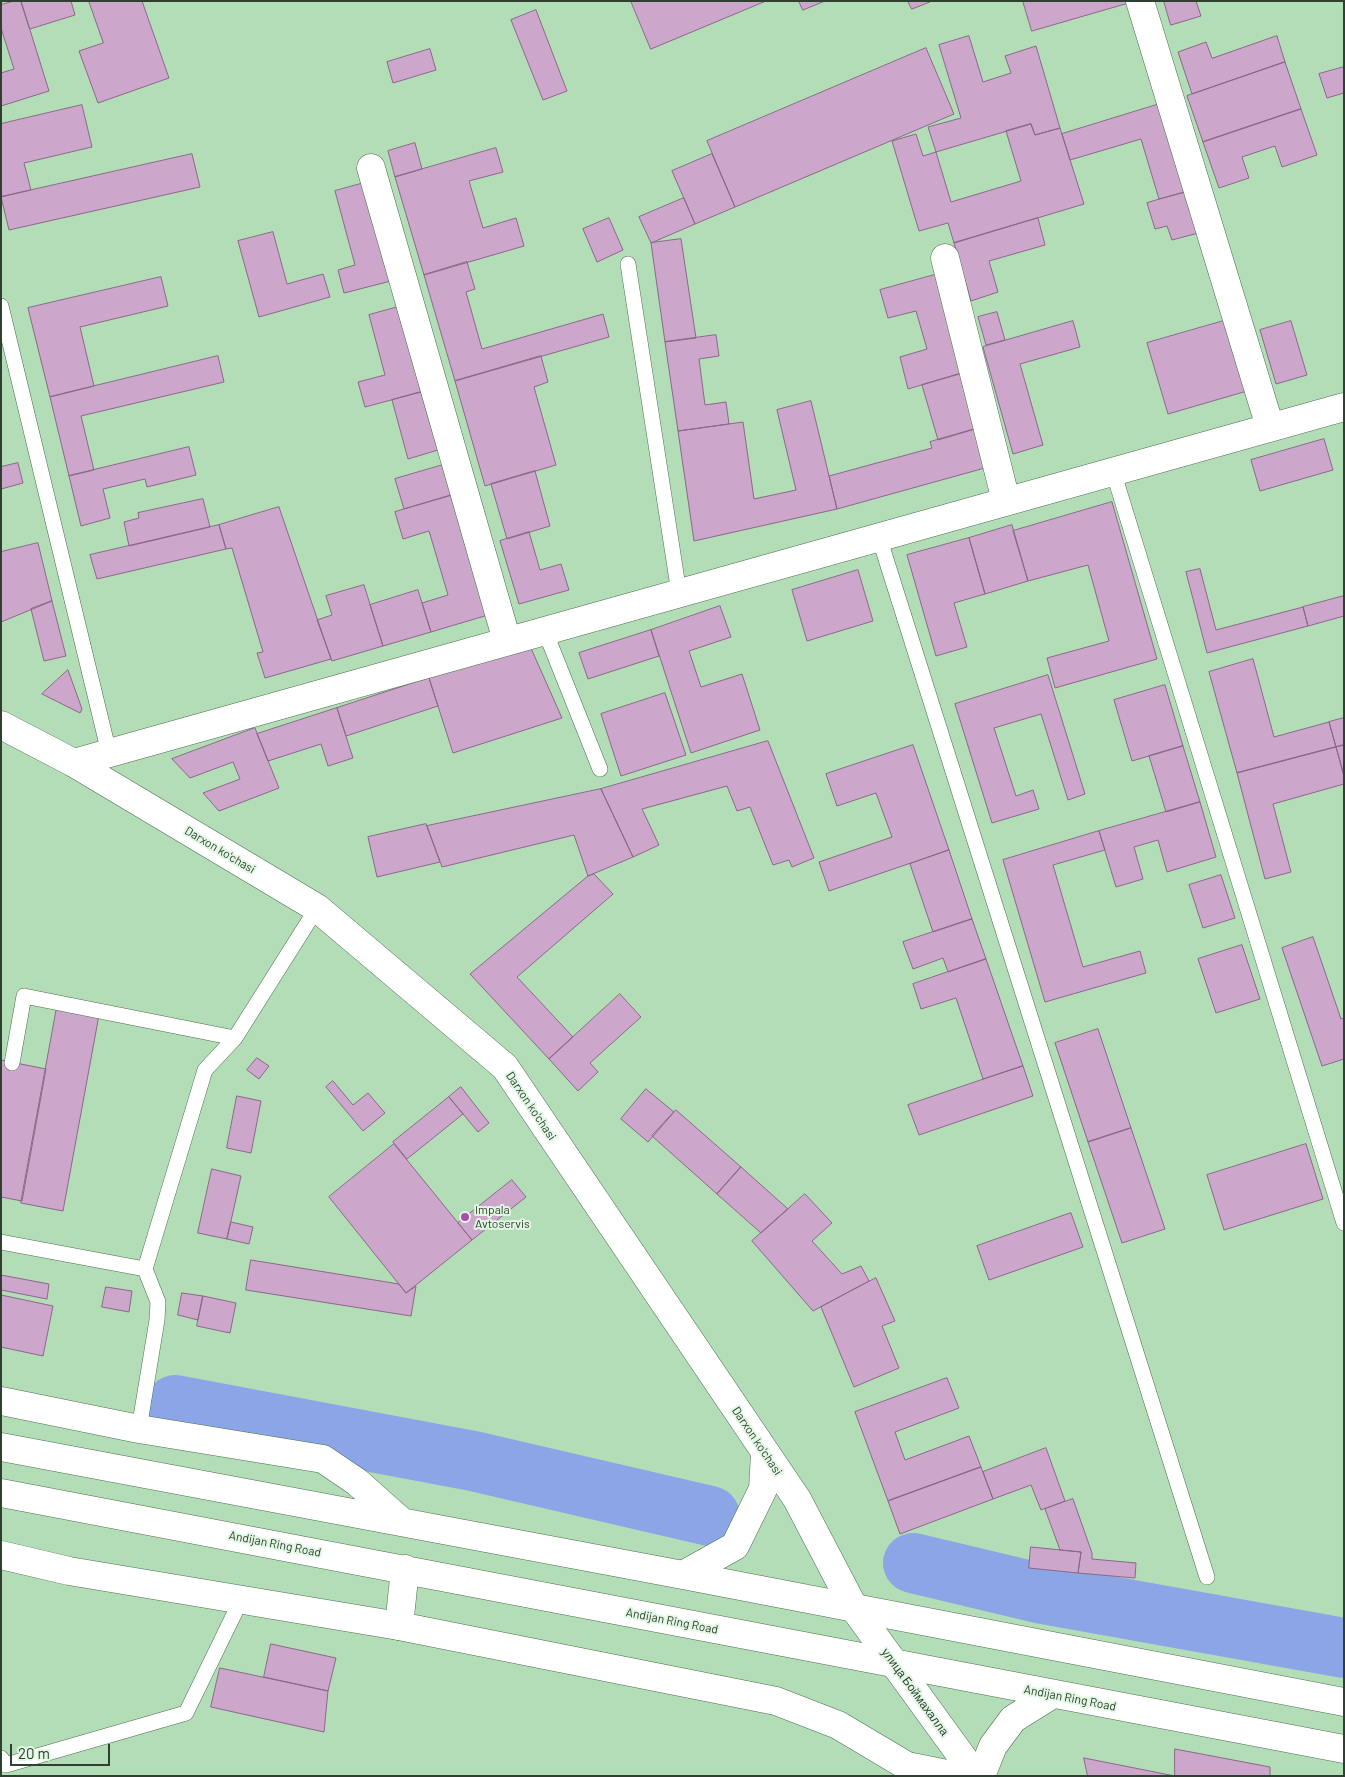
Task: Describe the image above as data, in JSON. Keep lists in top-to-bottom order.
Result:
{
  "streets": {
    "main road": ["Darxon ko'chasi", "Andijan Ring Road", "улица Боймахалла"]
  },
  "crossings": [
    ["Darxon ko'chasi", "улица Боймахалла"],
    ["Andijan Ring Road", "улица Боймахалла"]
  ],
  "places": ["Impala Avtoservis"],
  "scale_bar": "20 m"
}
